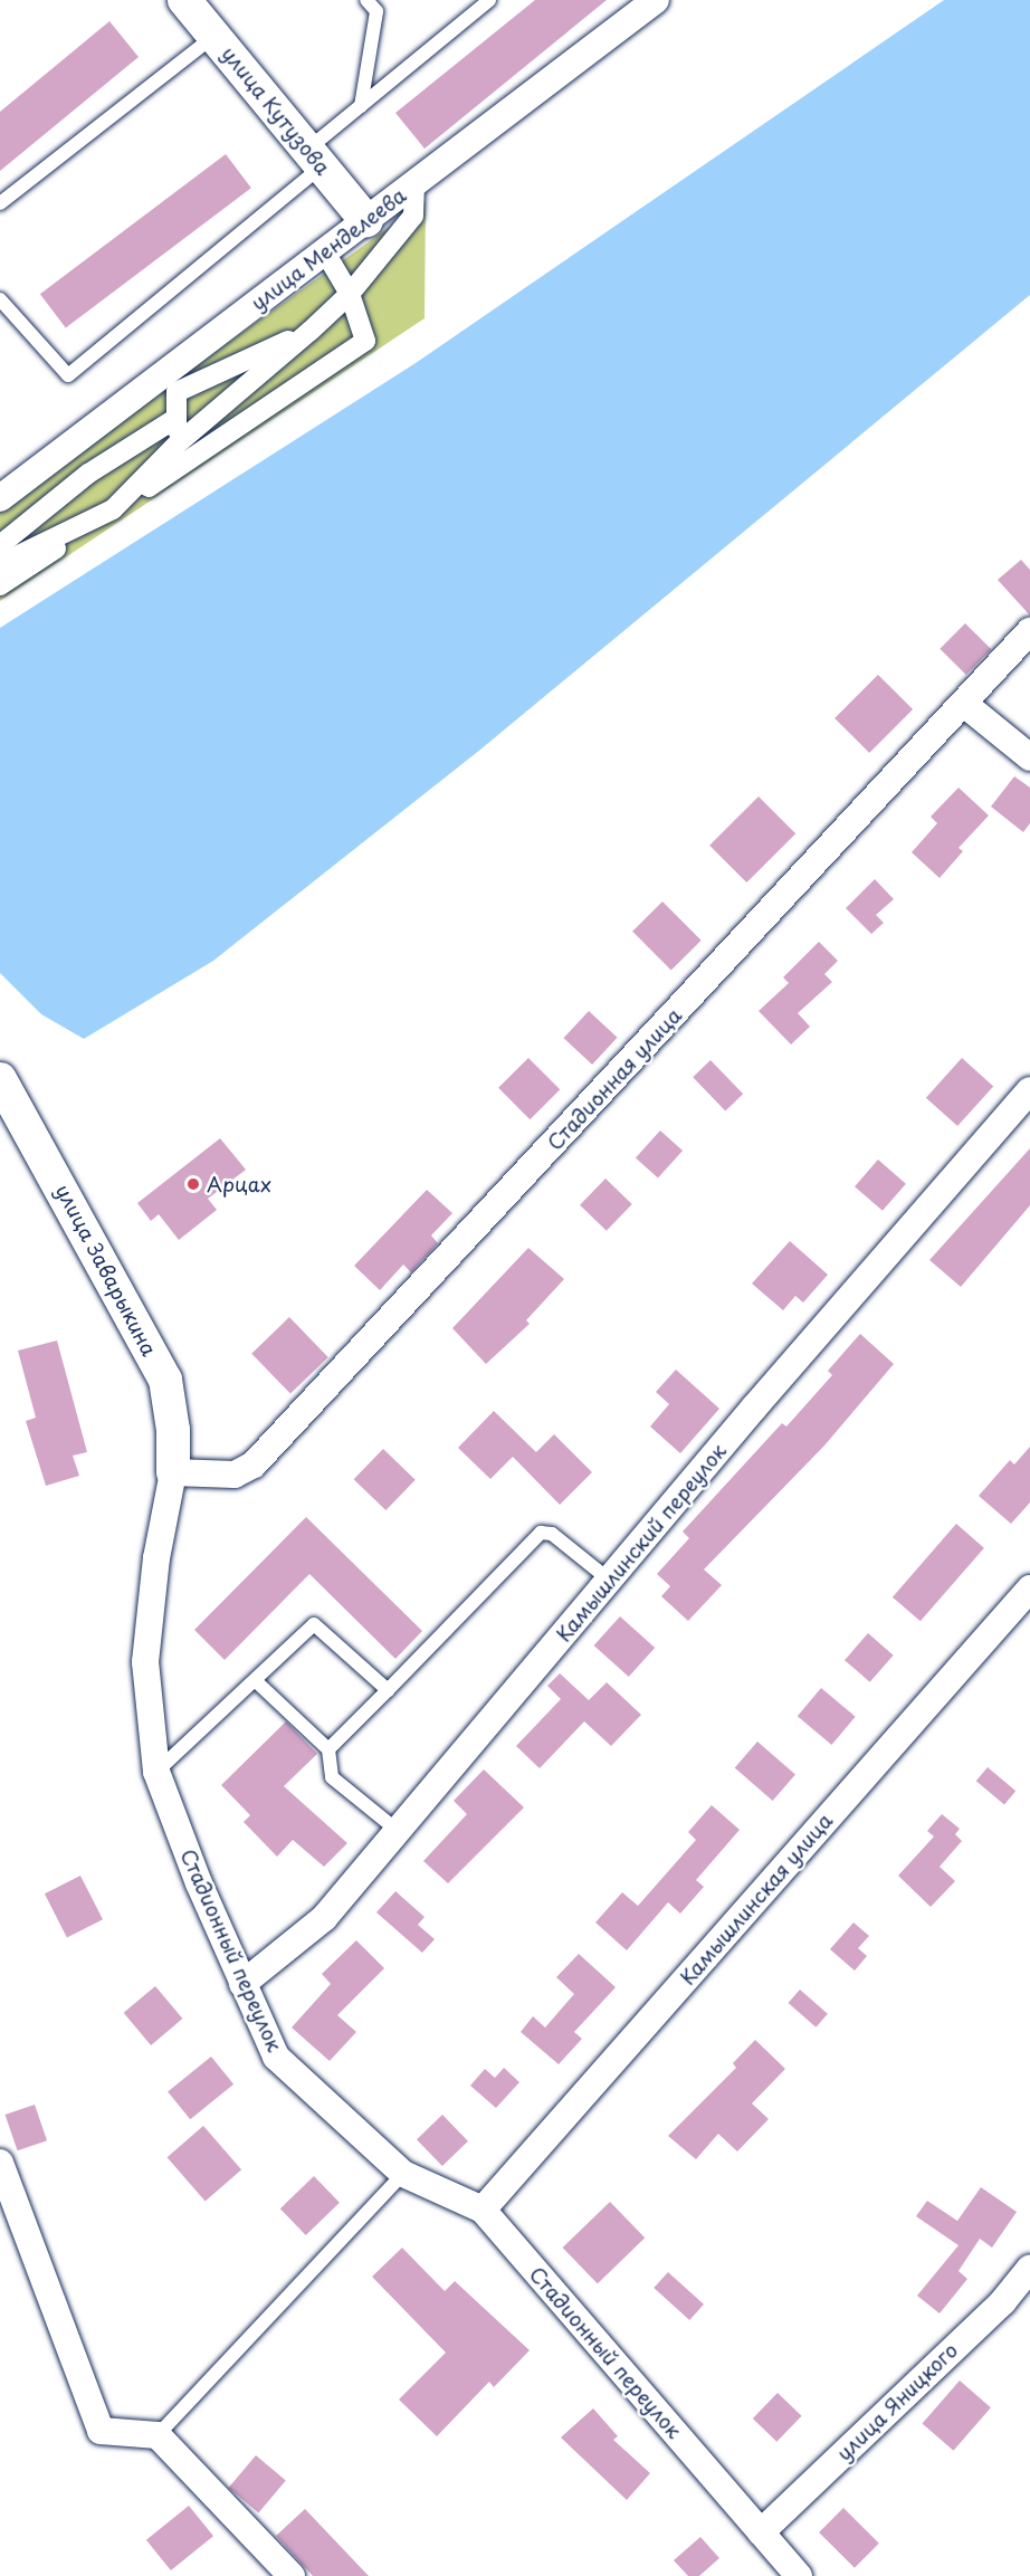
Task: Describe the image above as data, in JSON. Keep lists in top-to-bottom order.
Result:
{
  "streets": {
    "street": [
      "улица Кутузова",
      "улица Менделеева",
      "Стадионная улица",
      "улица Заварыкина",
      "Камышлинский переулок",
      "Камышлинская улица",
      "Стадионный переулок",
      "улица Яницкого"
    ]
  },
  "crossings": [
    ["улица Кутузова", "улица Менделеева"],
    ["Стадионная улица", "улица Заварыкина"],
    ["Стадионная улица", "Стадионный переулок"],
    ["улица Заварыкина", "Стадионный переулок"],
    ["Камышлинский переулок", "Стадионный переулок"],
    ["Камышлинская улица", "Стадионный переулок"],
    ["Стадионный переулок", "улица Яницкого"]
  ],
  "places": ["Арцах"]
}
